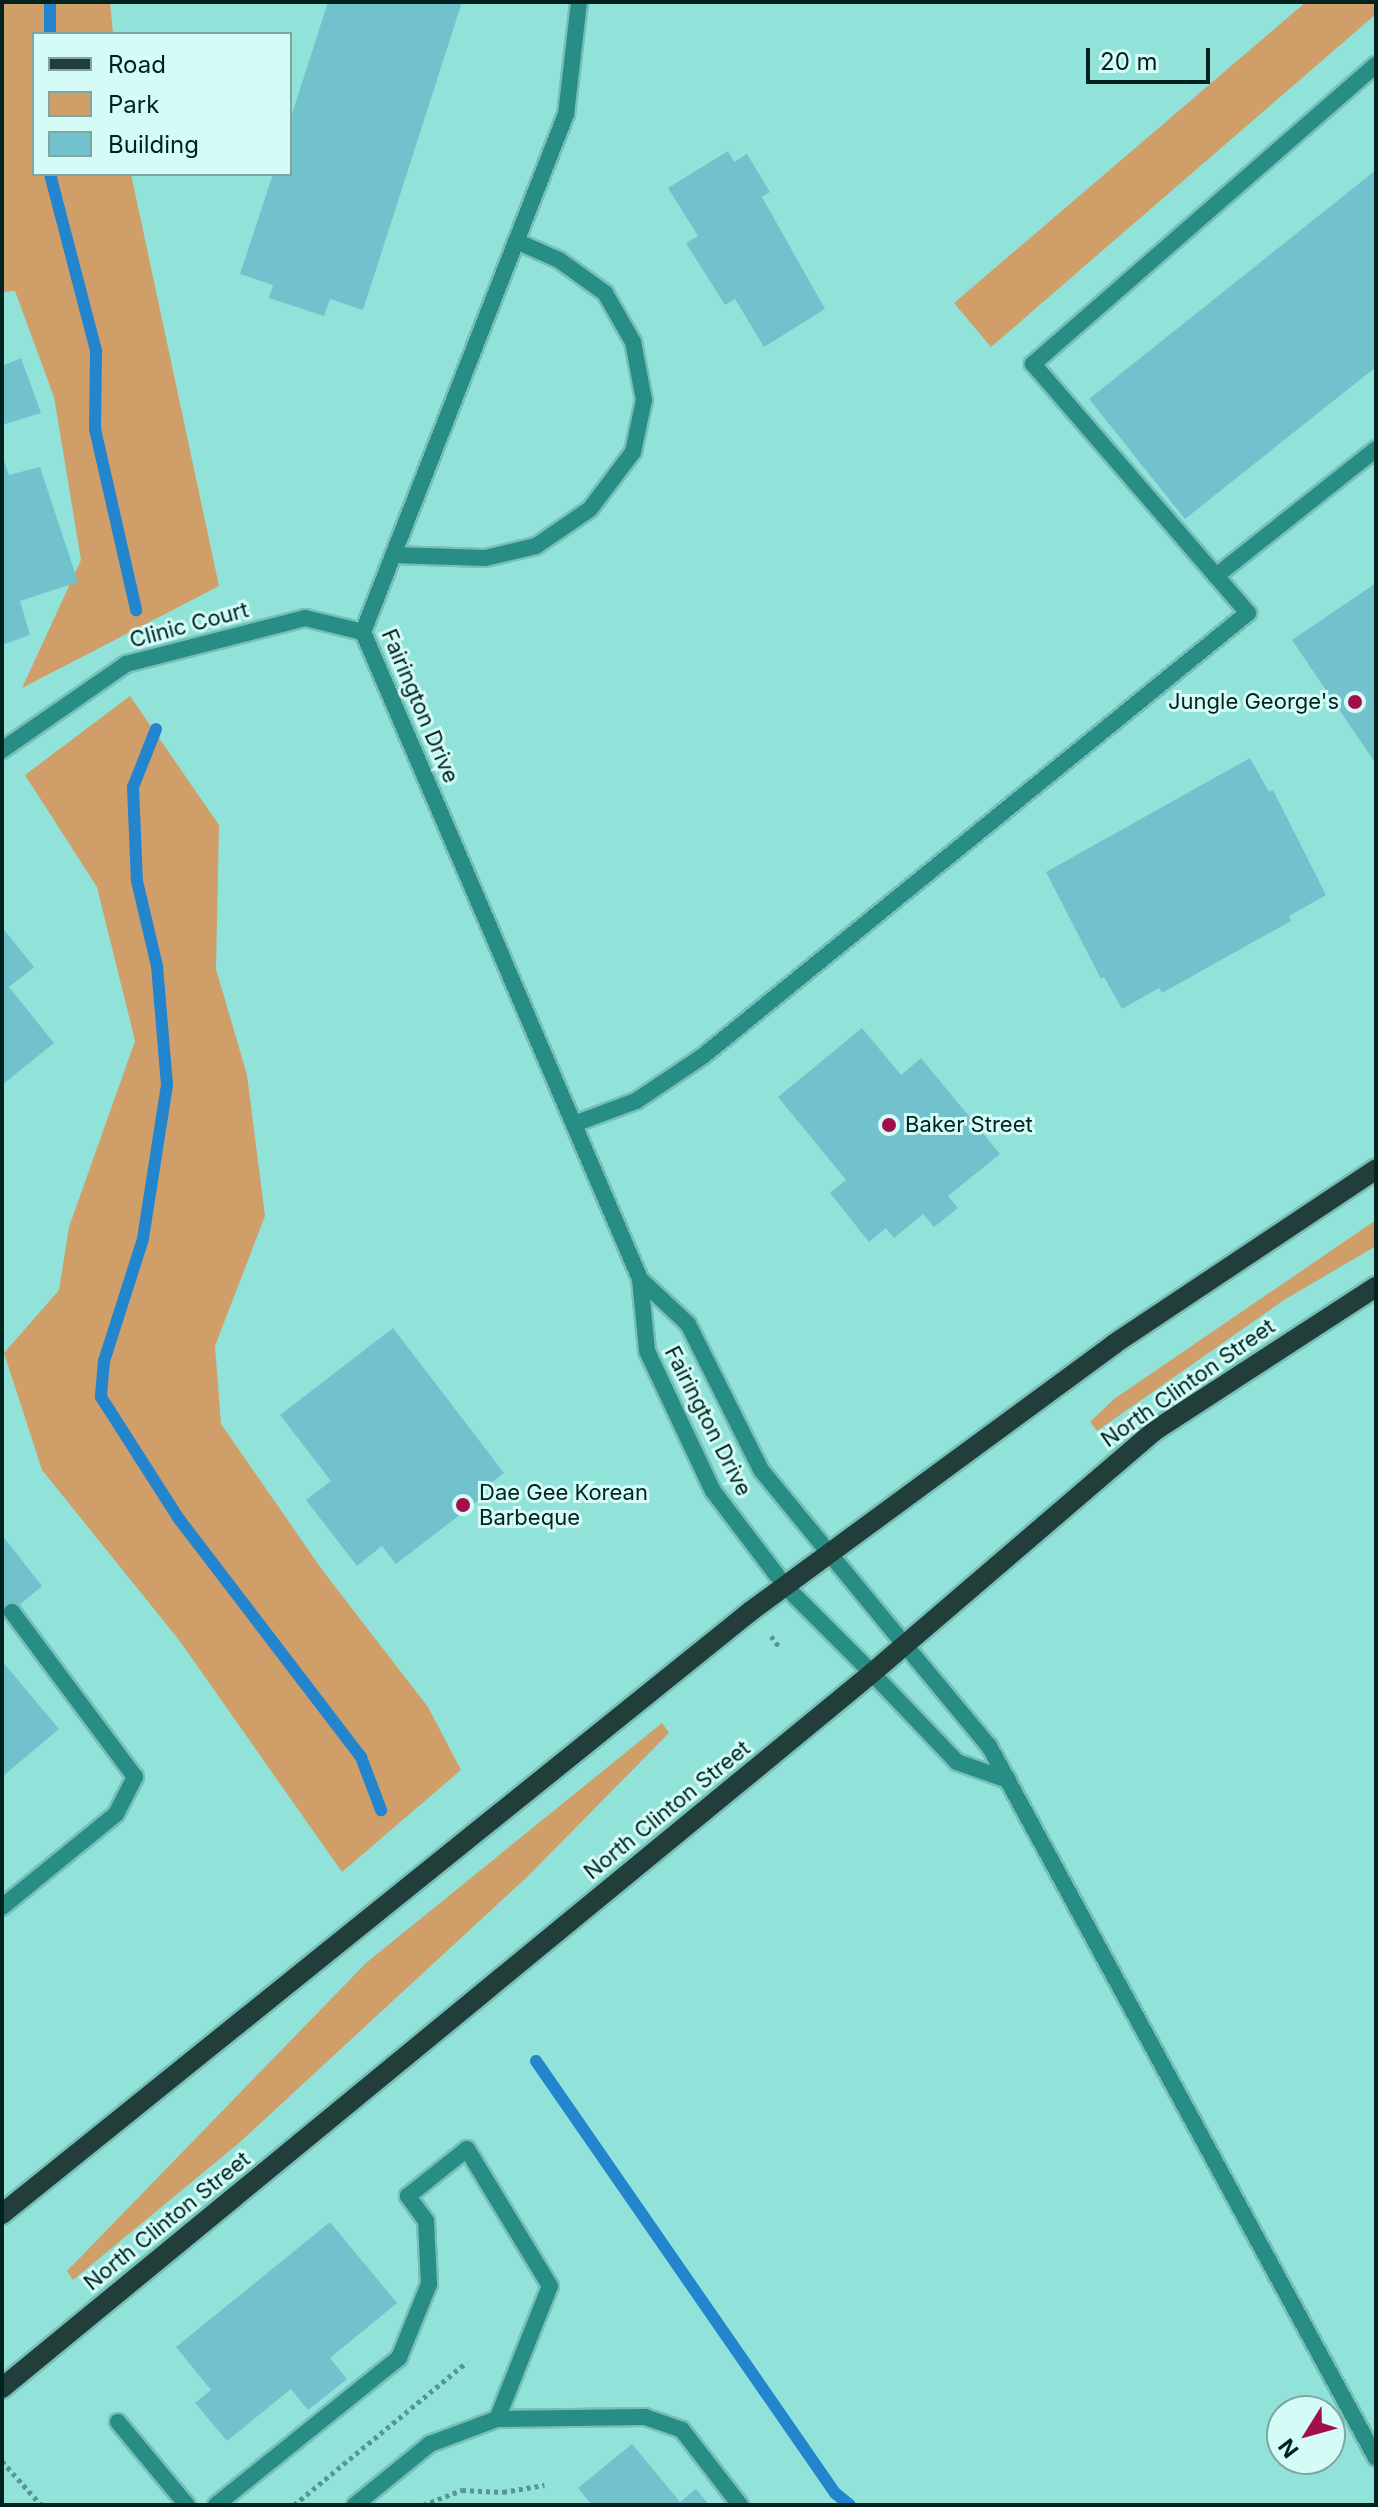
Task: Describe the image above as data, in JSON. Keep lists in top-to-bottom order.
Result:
{
  "streets": {
    "main road": ["North Clinton Street"],
    "street": ["Clinic Court", "Fairington Drive"]
  },
  "crossings": [
    ["Clinic Court", "Fairington Drive"],
    ["Fairington Drive", "North Clinton Street"]
  ],
  "places": ["Jungle George's", "Baker Street", "Dae Gee Korean Barbeque"],
  "legend": ["Road", "Park", "Building"],
  "scale_bar": "20 m",
  "north": "bottom left"
}
